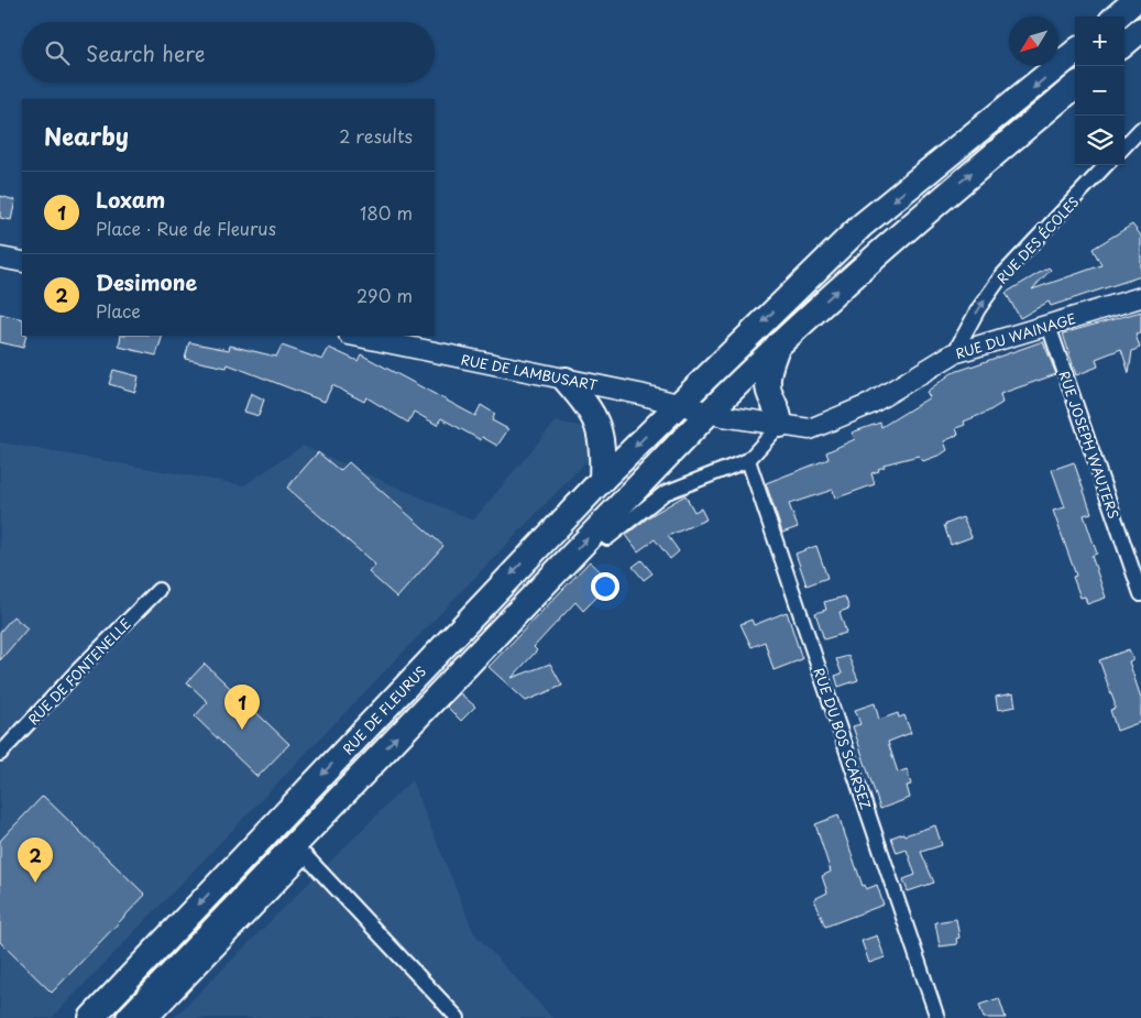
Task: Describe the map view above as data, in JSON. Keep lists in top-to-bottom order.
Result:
{
  "streets": {
    "highway": ["RUE DE FLEURUS"],
    "street": [
      "RUE DES ÉCOLES",
      "RUE DU WAINAGE",
      "RUE DE LAMBUSART",
      "RUE JOSEPH WAUTERS",
      "RUE DE FONTENELLE",
      "RUE DU BOS SCARSEZ"
    ]
  },
  "crossings": [
    ["RUE DES ÉCOLES", "RUE DU WAINAGE"],
    ["RUE DU WAINAGE", "RUE DE LAMBUSART"],
    ["RUE DU WAINAGE", "RUE JOSEPH WAUTERS"],
    ["RUE DU WAINAGE", "RUE DE FLEURUS"],
    ["RUE DE LAMBUSART", "RUE DE FLEURUS"]
  ],
  "one_way": ["RUE DES ÉCOLES"],
  "north": "bottom left",
  "page": {
    "map_buttons": ["+", "−"],
    "search": "Search here",
    "heading": ["Nearby", "2 results"],
    "list": [
      {
        "mark": "1",
        "name": "Loxam",
        "note": "Place · Rue de Fleurus",
        "value": "180 m"
      },
      {
        "mark": "2",
        "name": "Desimone",
        "note": "Place",
        "value": "290 m"
      }
    ],
    "pins": ["1", "2"]
  }
}
